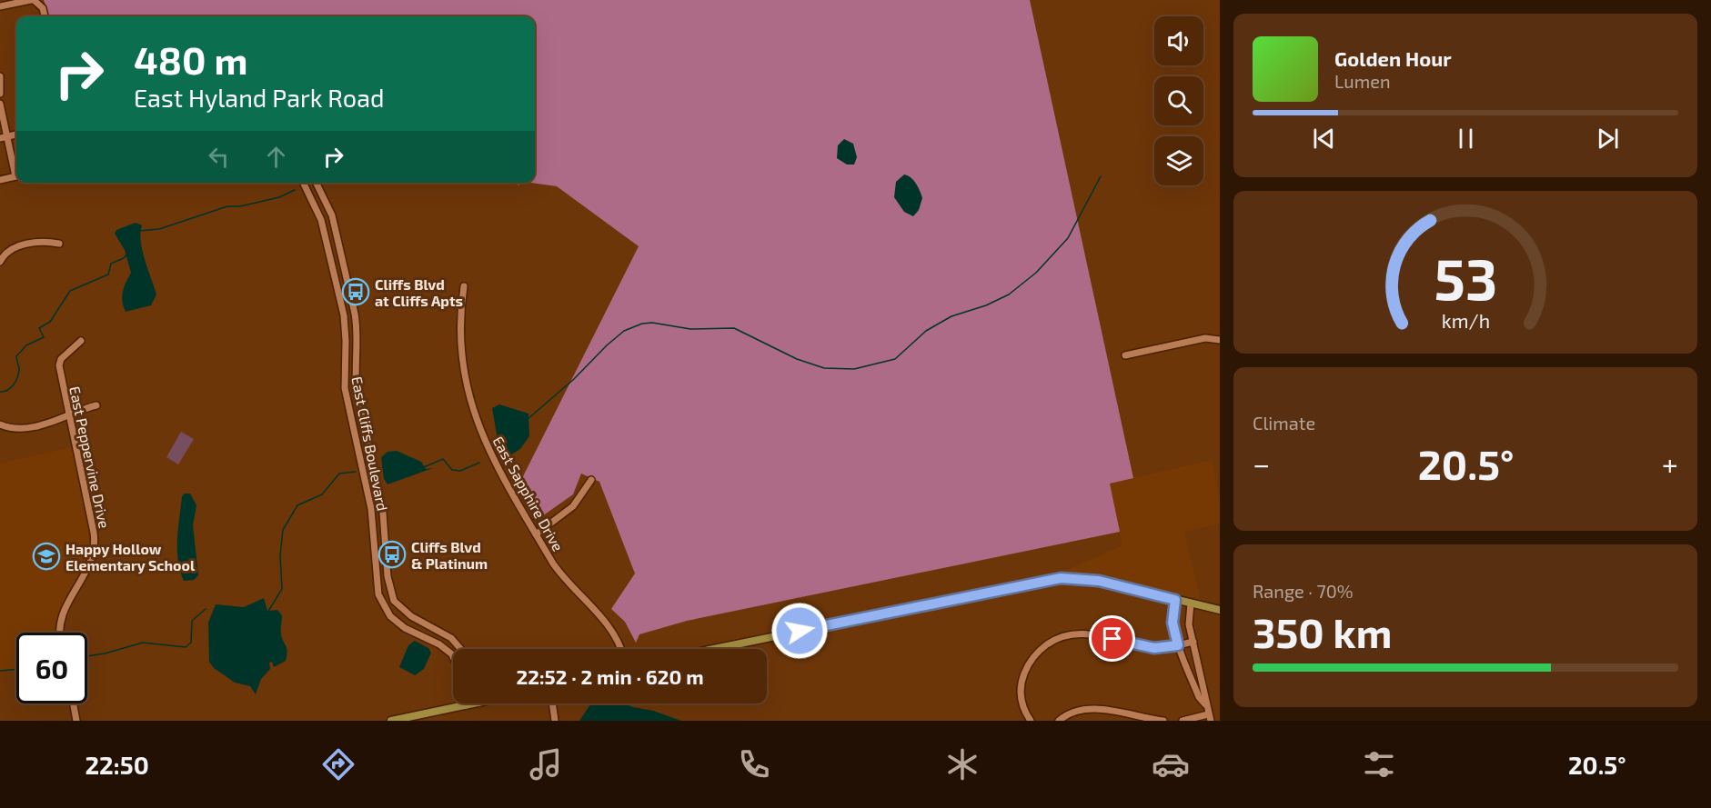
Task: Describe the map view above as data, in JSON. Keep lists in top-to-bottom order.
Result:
{
  "streets": {
    "street": ["East Cliffs Boulevard", "East Peppervine Drive", "East Sapphire Drive"]
  },
  "places": {
    "bus stop": ["Cliffs Blvd at Cliffs Apts", "Cliffs Blvd & Platinum"],
    "school or university": ["Happy Hollow Elementary School"]
  },
  "page": {
    "turn": ["480 m", "East Hyland Park Road"],
    "song": ["Golden Hour", "Lumen"],
    "tile": [
      "Climate",
      ["Range · 70%", "350 km"]
    ],
    "heat": ["−", "20.5°", "+"],
    "limit": "60",
    "trip": "22:52 · 2 min · 620 m",
    "tabs": ["22:50", "20.5°"],
    "gauge": ["53", "km/h"]
  }
}
